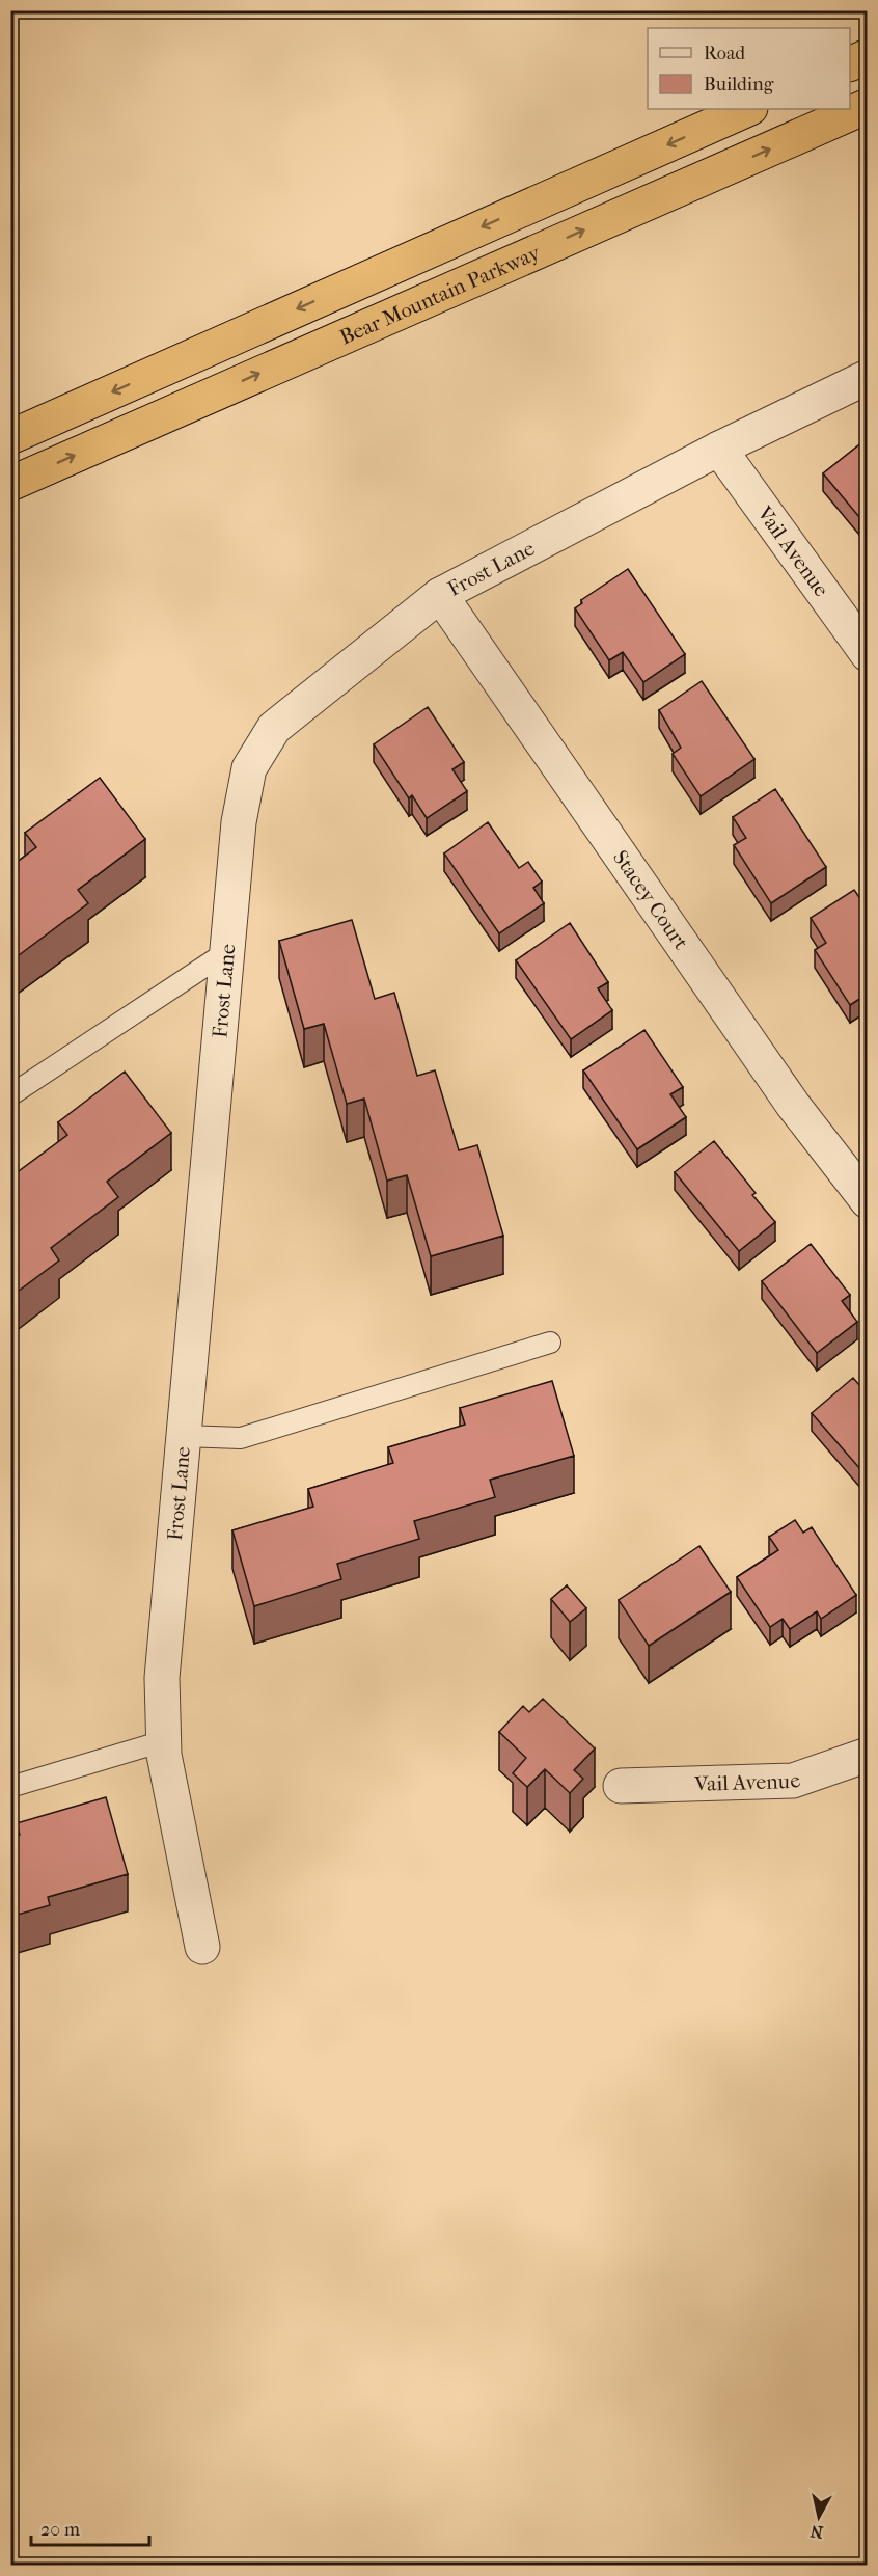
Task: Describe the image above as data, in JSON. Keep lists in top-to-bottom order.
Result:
{
  "streets": {
    "highway": ["Bear Mountain Parkway"],
    "street": ["Vail Avenue", "Frost Lane", "Stacey Court"]
  },
  "crossings": [
    ["Vail Avenue", "Frost Lane"],
    ["Frost Lane", "Stacey Court"]
  ],
  "legend": ["Road", "Building"],
  "scale_bar": "20 m",
  "north": "bottom"
}
